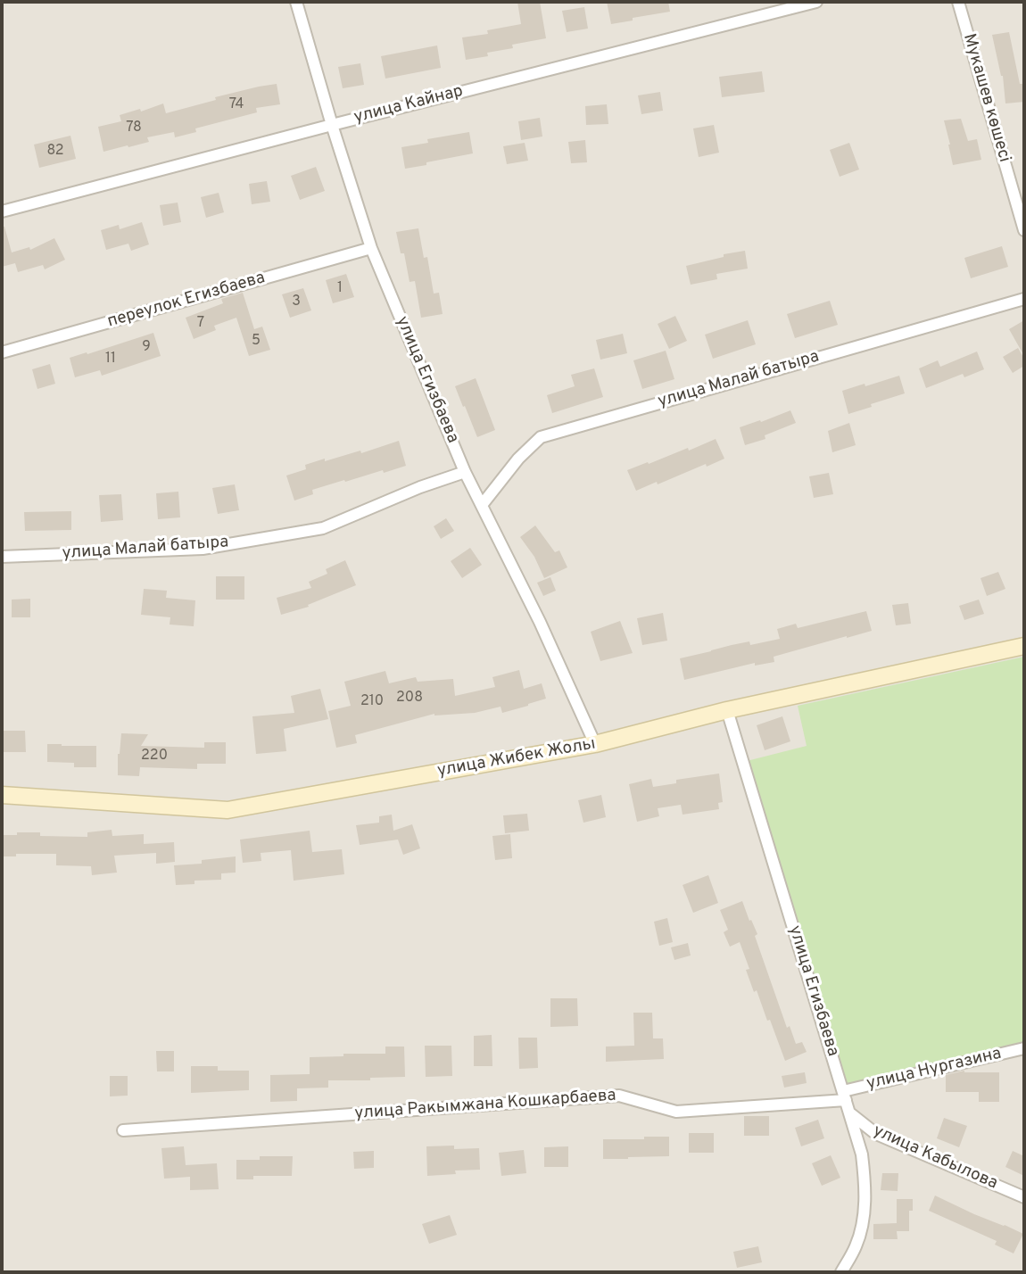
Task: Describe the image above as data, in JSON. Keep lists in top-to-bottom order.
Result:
{
  "streets": {
    "main road": ["улица Жибек Жолы"],
    "street": [
      "Мукашев көшесі",
      "улица Кайнар",
      "переулок Егизбаева",
      "улица Егизбаева",
      "улица Малай батыра",
      "улица Нургазина",
      "улица Ракымжана Кошкарбаева",
      "улица Кабылова"
    ]
  },
  "crossings": [
    ["улица Кайнар", "улица Егизбаева"],
    ["переулок Егизбаева", "улица Егизбаева"],
    ["улица Егизбаева", "улица Малай батыра"],
    ["улица Егизбаева", "улица Жибек Жолы"],
    ["улица Егизбаева", "улица Нургазина"],
    ["улица Егизбаева", "улица Ракымжана Кошкарбаева"],
    ["улица Егизбаева", "улица Кабылова"],
    ["улица Нургазина", "улица Ракымжана Кошкарбаева"]
  ],
  "house_numbers": [
    "74",
    "78",
    "82",
    "1",
    "3",
    "7",
    "5",
    "9",
    "11",
    "208",
    "210",
    "220"
  ]
}
